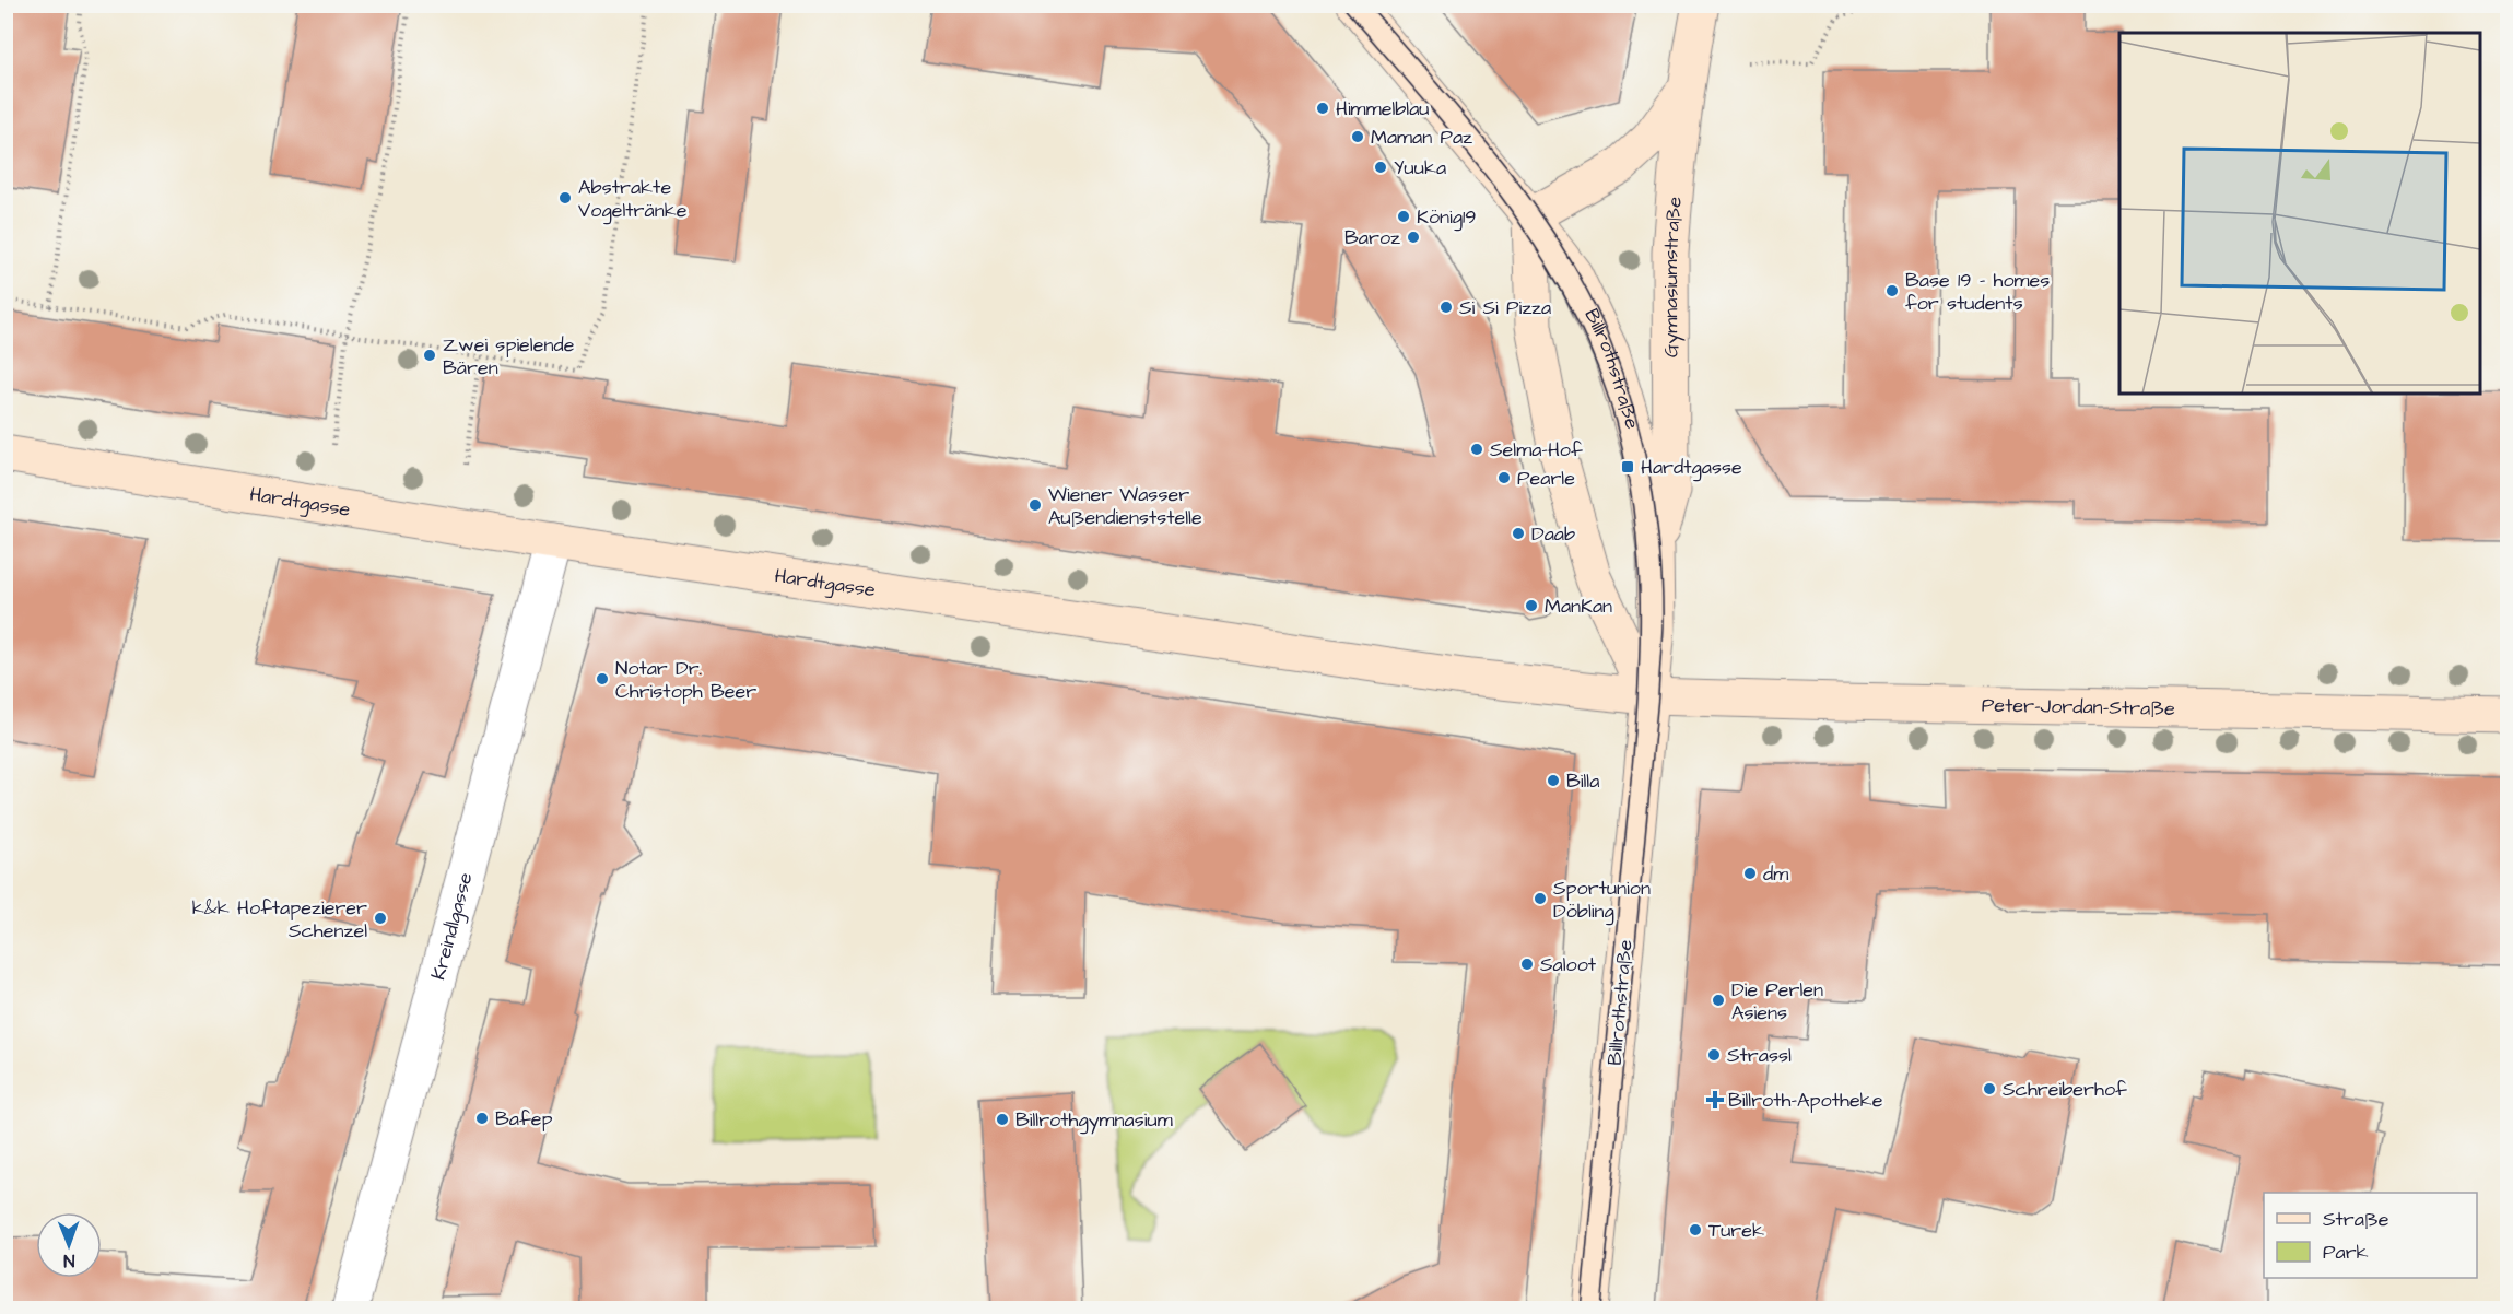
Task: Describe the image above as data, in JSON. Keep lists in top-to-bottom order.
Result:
{
  "streets": {
    "street": [
      "Gymnasiumstraße",
      "Billrothstraße",
      "Hardtgasse",
      "Peter-Jordan-Straße",
      "Kreindlgasse"
    ]
  },
  "crossings": [
    ["Gymnasiumstraße", "Billrothstraße"],
    ["Billrothstraße", "Hardtgasse"],
    ["Billrothstraße", "Peter-Jordan-Straße"],
    ["Hardtgasse", "Peter-Jordan-Straße"],
    ["Hardtgasse", "Kreindlgasse"]
  ],
  "places": {
    "other": [
      "Himmelblau",
      "Maman Paz",
      "Yuuka",
      "Abstrakte Vogeltränke",
      "König19",
      "Baroz",
      "Base 19 - homes for students",
      "Si Si Pizza",
      "Zwei spielende Bären",
      "Selma-Hof",
      "Pearle",
      "Wiener Wasser Außendienststelle",
      "Daab",
      "ManKan",
      "Notar Dr. Christoph Beer",
      "Billa",
      "dm",
      "Sportunion Döbling",
      "k&k Hoftapezierer Schenzel",
      "Saloot",
      "Die Perlen Asiens",
      "Strassl",
      "Schreiberhof",
      "Bafep",
      "Billrothgymnasium",
      "Turek"
    ],
    "transit": ["Hardtgasse"],
    "health": ["Billroth-Apotheke"]
  },
  "legend": ["Straße", "Park"],
  "north": "bottom"
}
